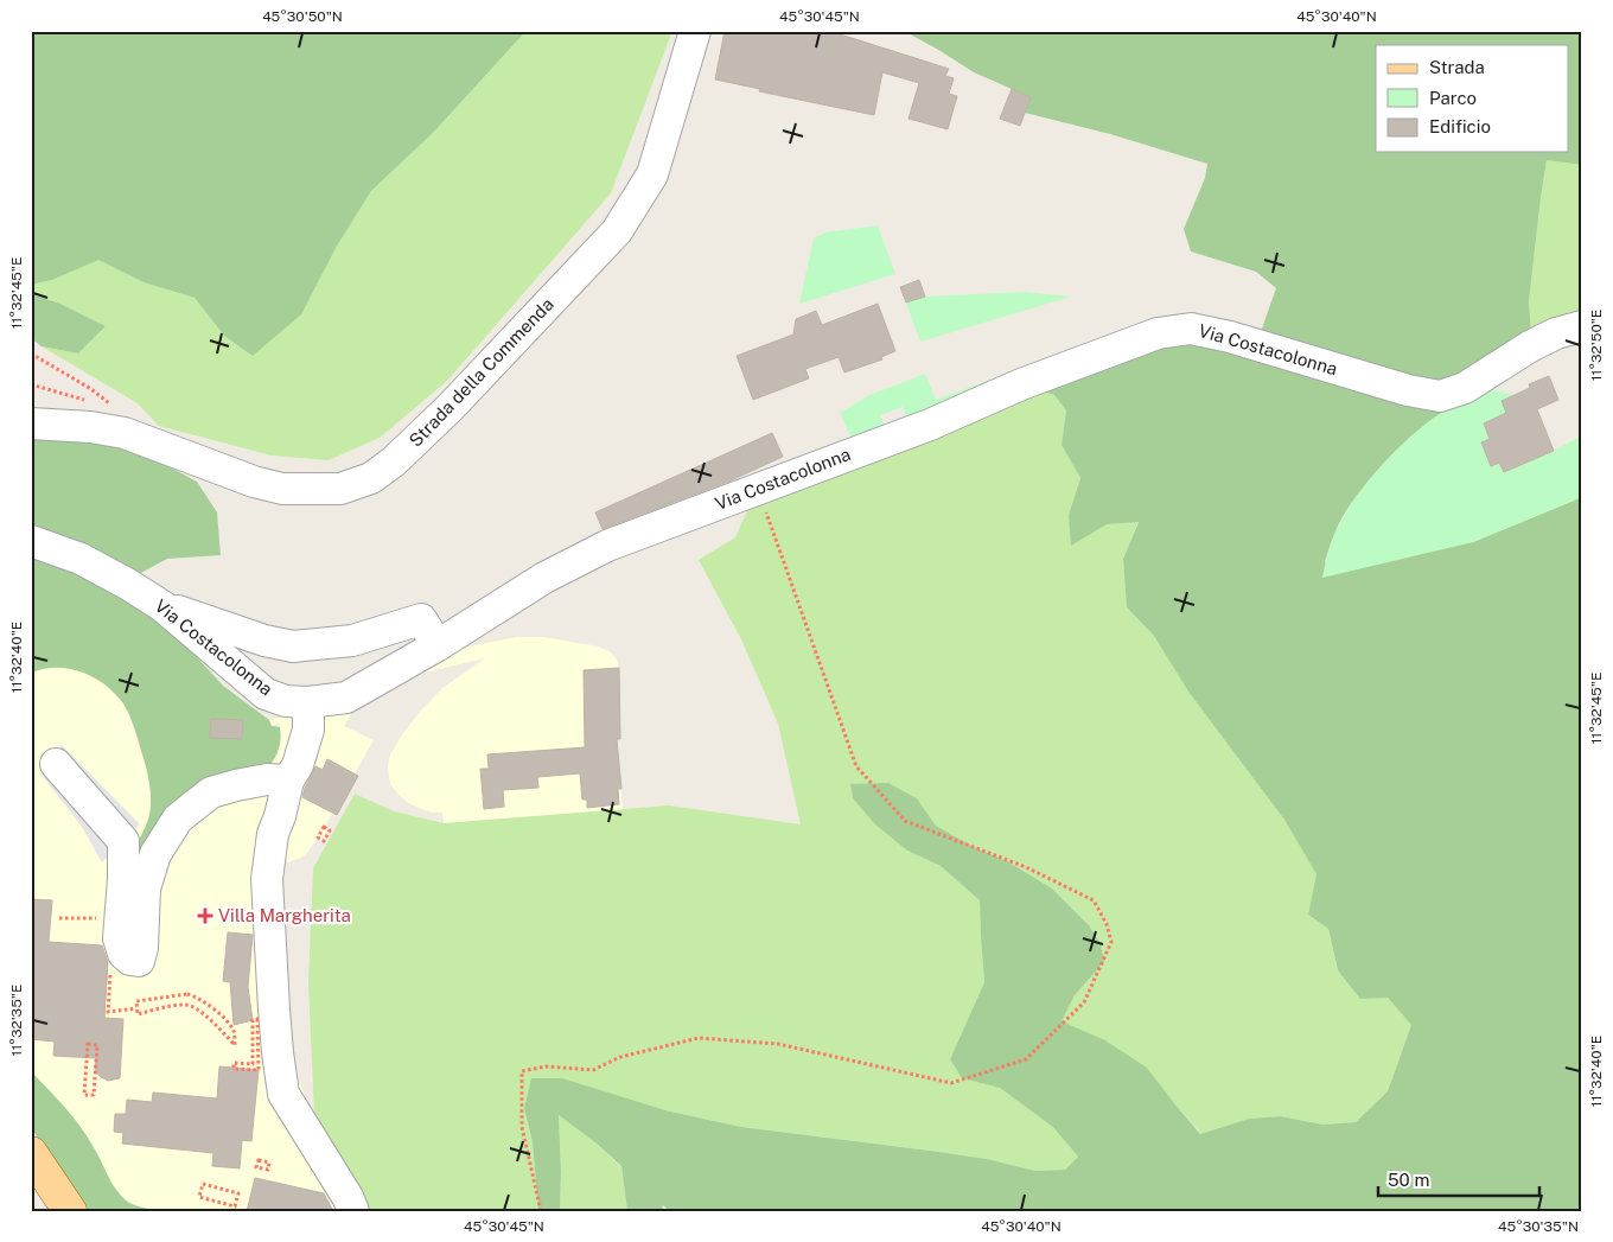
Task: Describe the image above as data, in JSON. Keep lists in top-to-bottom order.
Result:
{
  "streets": {
    "street": ["Via Costacolonna", "Strada della Commenda"]
  },
  "places": {
    "health": ["Villa Margherita"]
  },
  "legend": ["Strada", "Parco", "Edificio"],
  "scale_bar": "50 m",
  "coordinates": [
    "45°30'50\"N",
    "45°30'45\"N",
    "45°30'40\"N",
    "11°32'45\"E",
    "11°32'50\"E",
    "11°32'40\"E",
    "11°32'35\"E",
    "45°30'35\"N"
  ]
}
